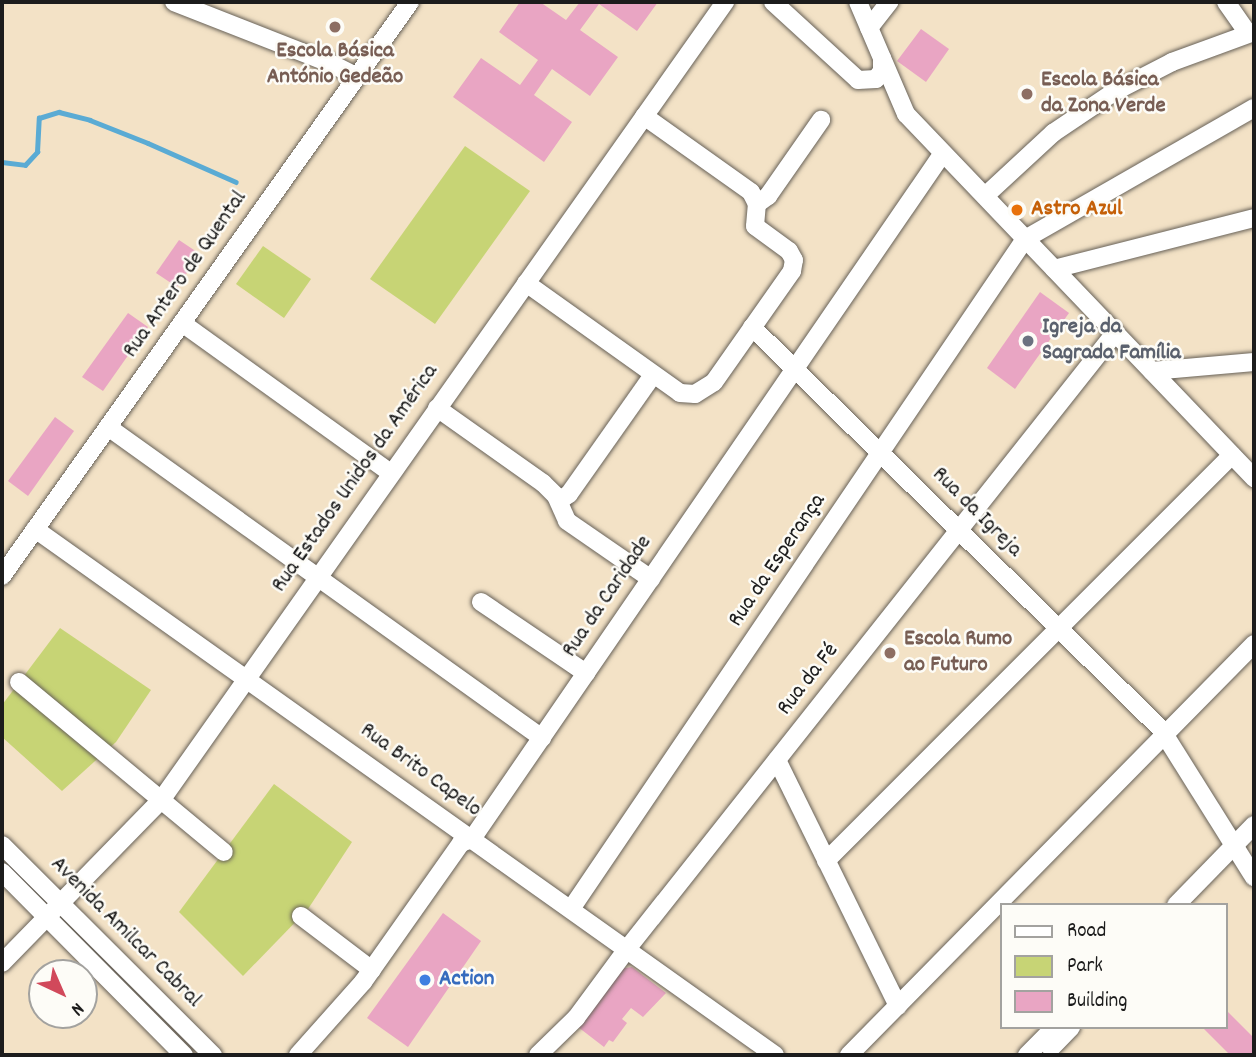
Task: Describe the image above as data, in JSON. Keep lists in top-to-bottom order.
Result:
{
  "streets": {
    "street": [
      "Rua Antero de Quental",
      "Rua Estados Unidos da América",
      "Rua da Igreja",
      "Rua da Esperança",
      "Rua da Caridade",
      "Rua da Fé",
      "Rua Brito Capelo",
      "Avenida Amilcar Cabral"
    ]
  },
  "crossings": [
    ["Rua Antero de Quental", "Rua Brito Capelo"],
    ["Rua Estados Unidos da América", "Rua Brito Capelo"],
    ["Rua Estados Unidos da América", "Avenida Amilcar Cabral"],
    ["Rua da Igreja", "Rua da Esperança"],
    ["Rua da Igreja", "Rua da Caridade"],
    ["Rua da Igreja", "Rua da Fé"],
    ["Rua da Esperança", "Rua Brito Capelo"],
    ["Rua da Caridade", "Rua Brito Capelo"],
    ["Rua da Fé", "Rua Brito Capelo"]
  ],
  "places": [
    "Escola Básica António Gedeão",
    "Escola Básica da Zona Verde",
    "Astro Azul",
    "Igreja da Sagrada Família",
    "Escola Rumo ao Futuro",
    "Action"
  ],
  "legend": ["Road", "Park", "Building"],
  "north": "bottom right"
}
